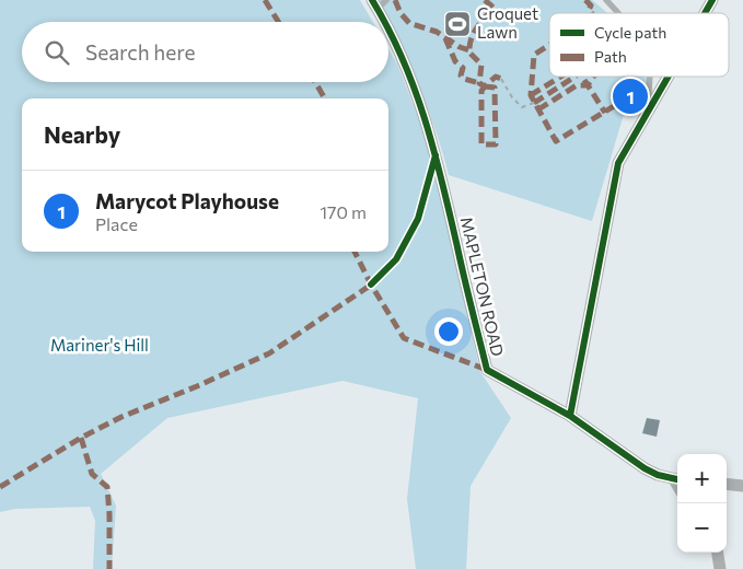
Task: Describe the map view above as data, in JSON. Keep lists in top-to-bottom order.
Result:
{
  "streets": {
    "street": ["MAPLETON ROAD"]
  },
  "parks": ["Mariner's Hill"],
  "places": {
    "sports": ["Croquet Lawn"]
  },
  "legend": ["Cycle path", "Path"],
  "page": {
    "search": "Search here",
    "pins": "1",
    "heading": "Nearby",
    "list": [
      {
        "mark": "1",
        "name": "Marycot Playhouse",
        "note": "Place",
        "value": "170 m"
      }
    ],
    "map_buttons": ["+", "−"]
  }
}
